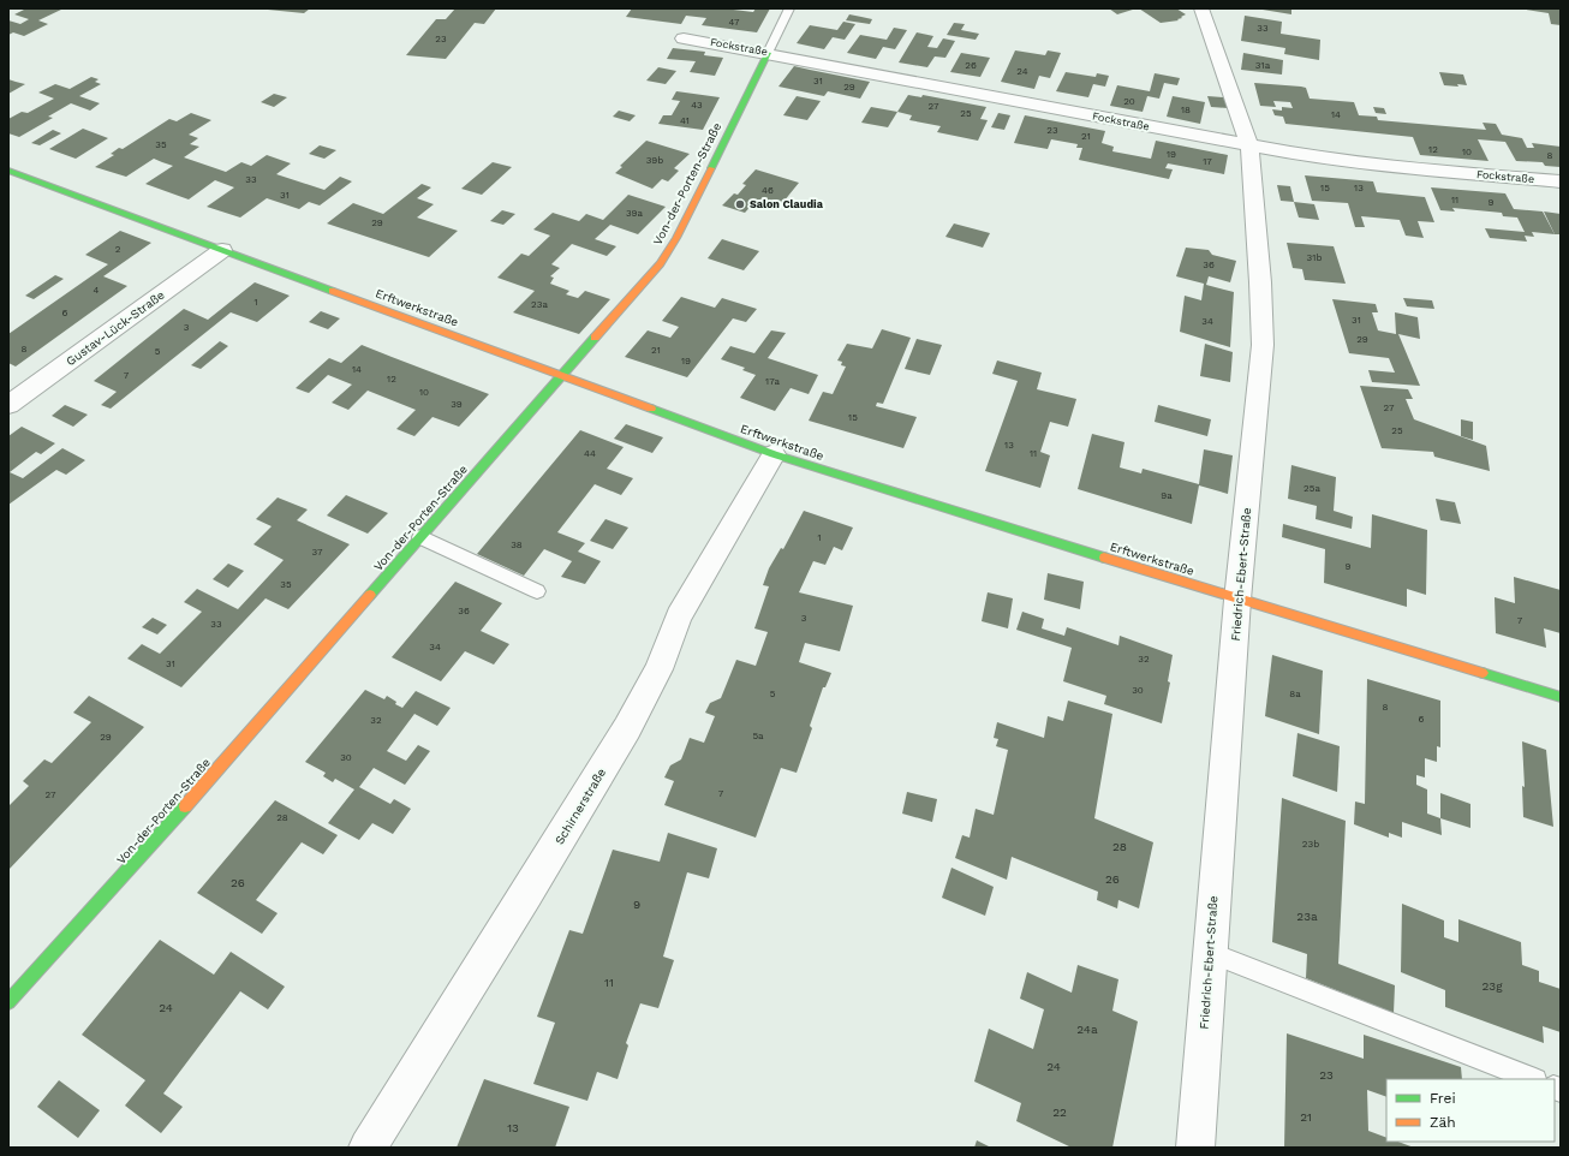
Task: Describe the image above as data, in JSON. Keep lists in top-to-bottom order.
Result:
{
  "streets": {
    "street": [
      "Fockstraße",
      "Von-der-Porten-Straße",
      "Erftwerkstraße",
      "Gustav-Lück-Straße",
      "Friedrich-Ebert-Straße",
      "Schirnerstraße"
    ]
  },
  "crossings": [
    ["Fockstraße", "Von-der-Porten-Straße"],
    ["Fockstraße", "Friedrich-Ebert-Straße"],
    ["Von-der-Porten-Straße", "Erftwerkstraße"],
    ["Erftwerkstraße", "Gustav-Lück-Straße"],
    ["Erftwerkstraße", "Friedrich-Ebert-Straße"],
    ["Erftwerkstraße", "Schirnerstraße"]
  ],
  "places": ["Salon Claudia"],
  "house_numbers": [
    "47",
    "33",
    "23",
    "26",
    "31a",
    "24",
    "31",
    "29",
    "20",
    "43",
    "27",
    "18",
    "25",
    "14",
    "41",
    "23",
    "21",
    "35",
    "12",
    "10",
    "19",
    "8",
    "39b",
    "17",
    "33",
    "15",
    "13",
    "46",
    "31",
    "11",
    "9",
    "39a",
    "29",
    "2",
    "31b",
    "36",
    "4",
    "1",
    "23a",
    "6",
    "31",
    "34",
    "3",
    "29",
    "8",
    "21",
    "5",
    "19",
    "14",
    "7",
    "12",
    "17a",
    "10",
    "39",
    "27",
    "15",
    "25",
    "13",
    "44",
    "11",
    "25a",
    "9a",
    "1",
    "38",
    "37",
    "9",
    "35",
    "36",
    "3",
    "7",
    "33",
    "34",
    "32",
    "31",
    "30",
    "5",
    "8a",
    "8",
    "6",
    "32",
    "5a",
    "29",
    "30",
    "7",
    "27",
    "28",
    "23b",
    "28",
    "26",
    "26",
    "9",
    "23a",
    "11",
    "23g",
    "24",
    "24a",
    "24",
    "23",
    "22",
    "21",
    "13"
  ],
  "legend": ["Frei", "Zäh"]
}
